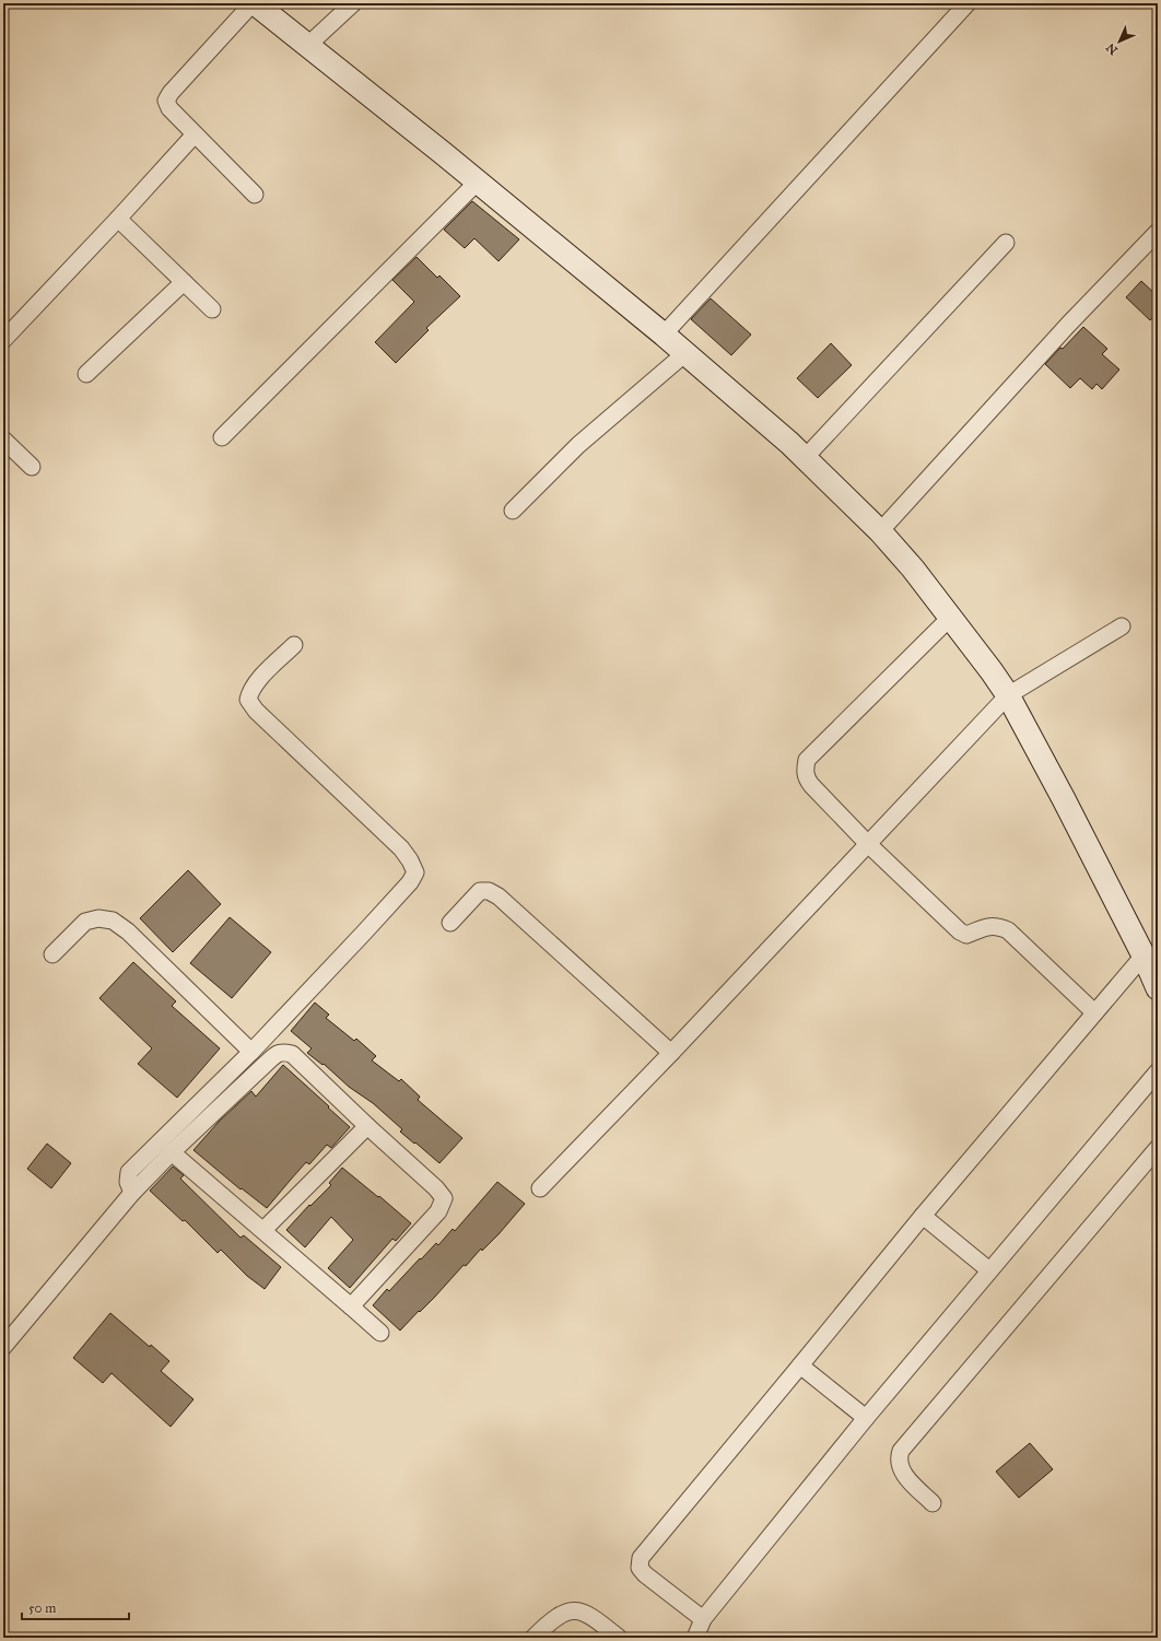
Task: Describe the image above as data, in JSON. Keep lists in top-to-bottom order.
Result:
{
  "scale_bar": "50 m",
  "north": "bottom left"
}
